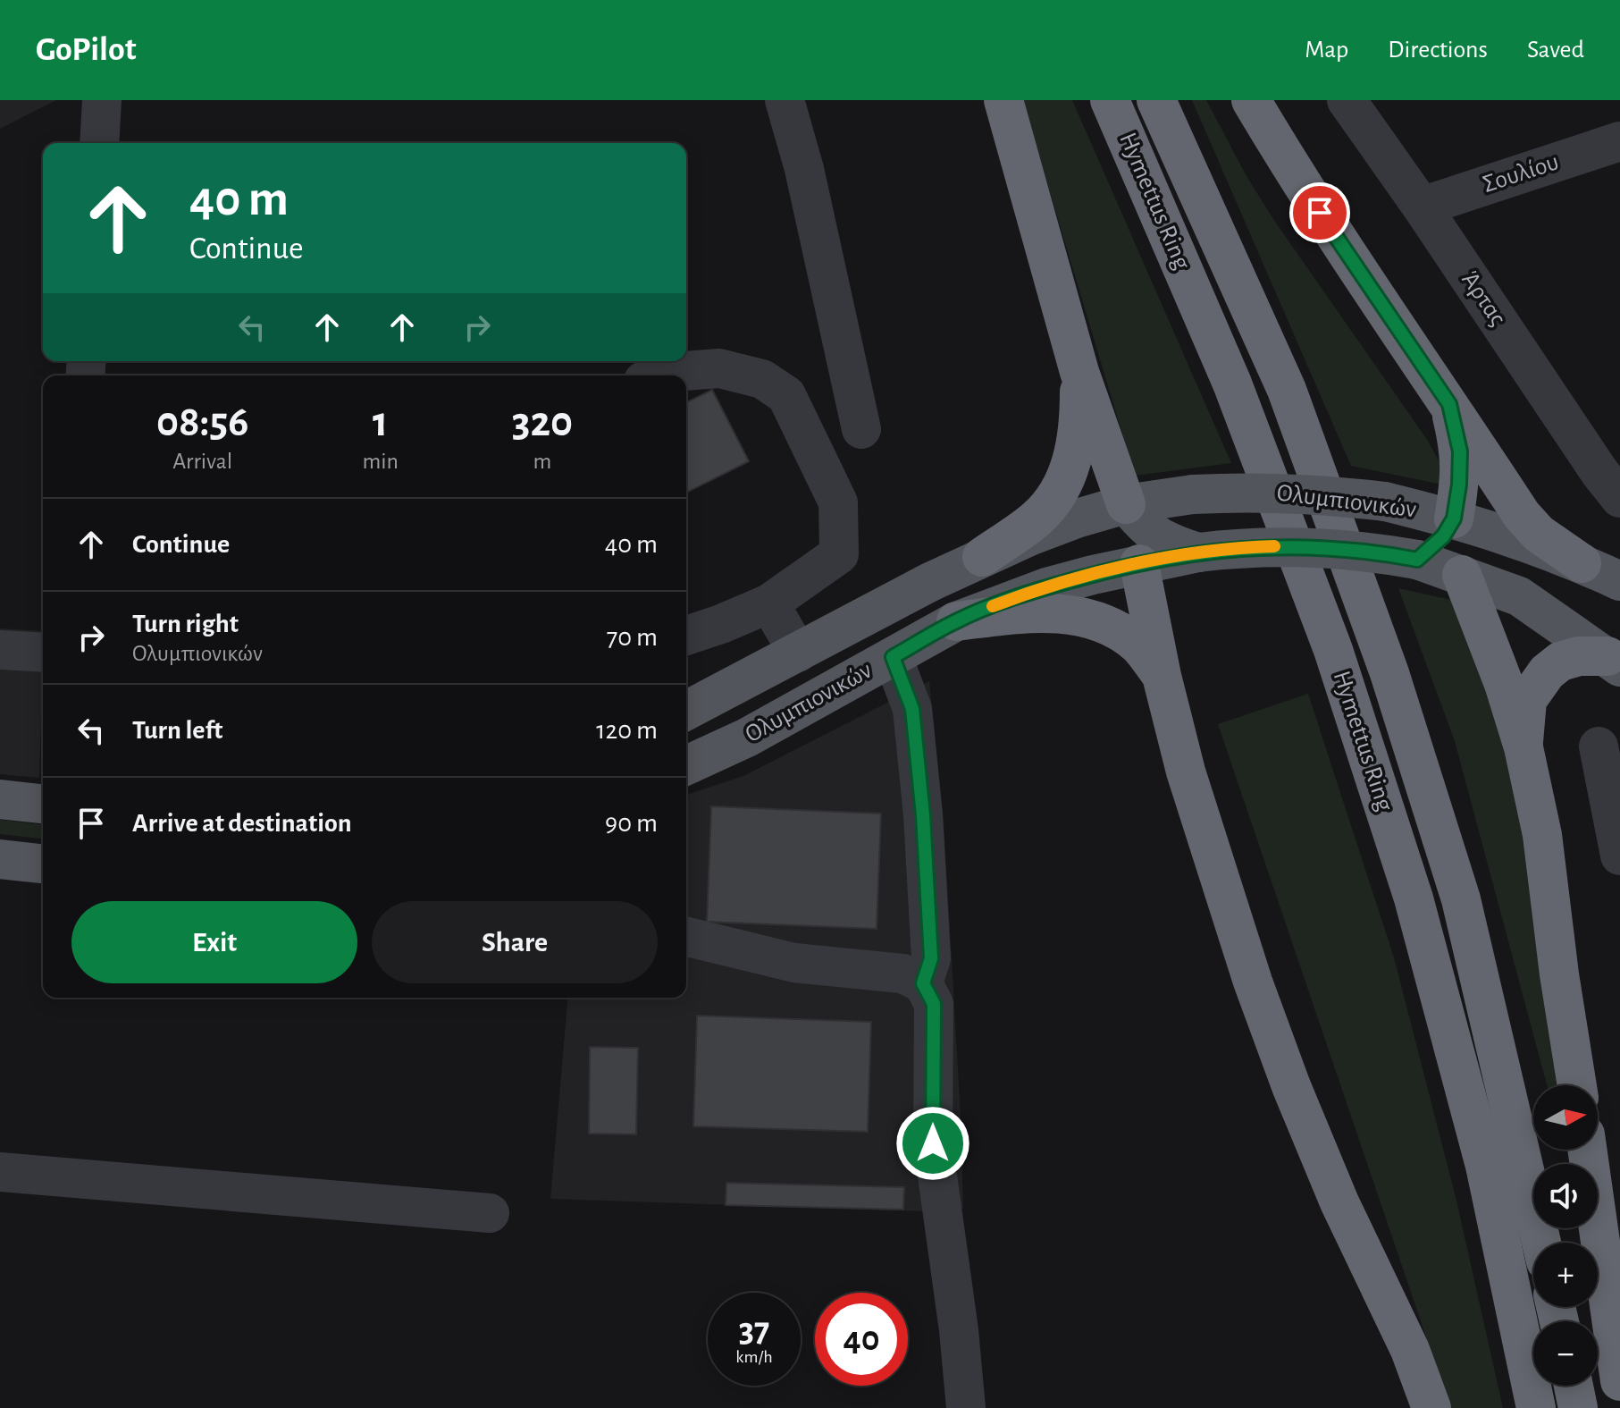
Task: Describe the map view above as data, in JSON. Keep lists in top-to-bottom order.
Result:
{
  "streets": {
    "highway": ["Hymettus Ring"],
    "main road": ["Ολυμπιονικών"],
    "street": ["Σουλίου", "Άρτας"]
  },
  "crossings": [
    ["Σουλίου", "Άρτας"]
  ],
  "north": "right",
  "page": {
    "header": "GoPilot",
    "nav": ["Map", "Directions", "Saved"],
    "turn": ["40 m", "Continue"],
    "eta": [
      "08:56",
      "Arrival",
      "1",
      "min",
      "320",
      "m"
    ],
    "list": [
      {
        "name": "Continue",
        "value": "40 m"
      },
      {
        "name": "Turn right",
        "note": "Ολυμπιονικών",
        "value": "70 m"
      },
      {
        "name": "Turn left",
        "value": "120 m"
      },
      {
        "name": "Arrive at destination",
        "value": "90 m"
      }
    ],
    "buttons": ["Exit", "Share"],
    "map_buttons": ["+", "−"],
    "speed": "37 km/h",
    "limit": "40"
  }
}
